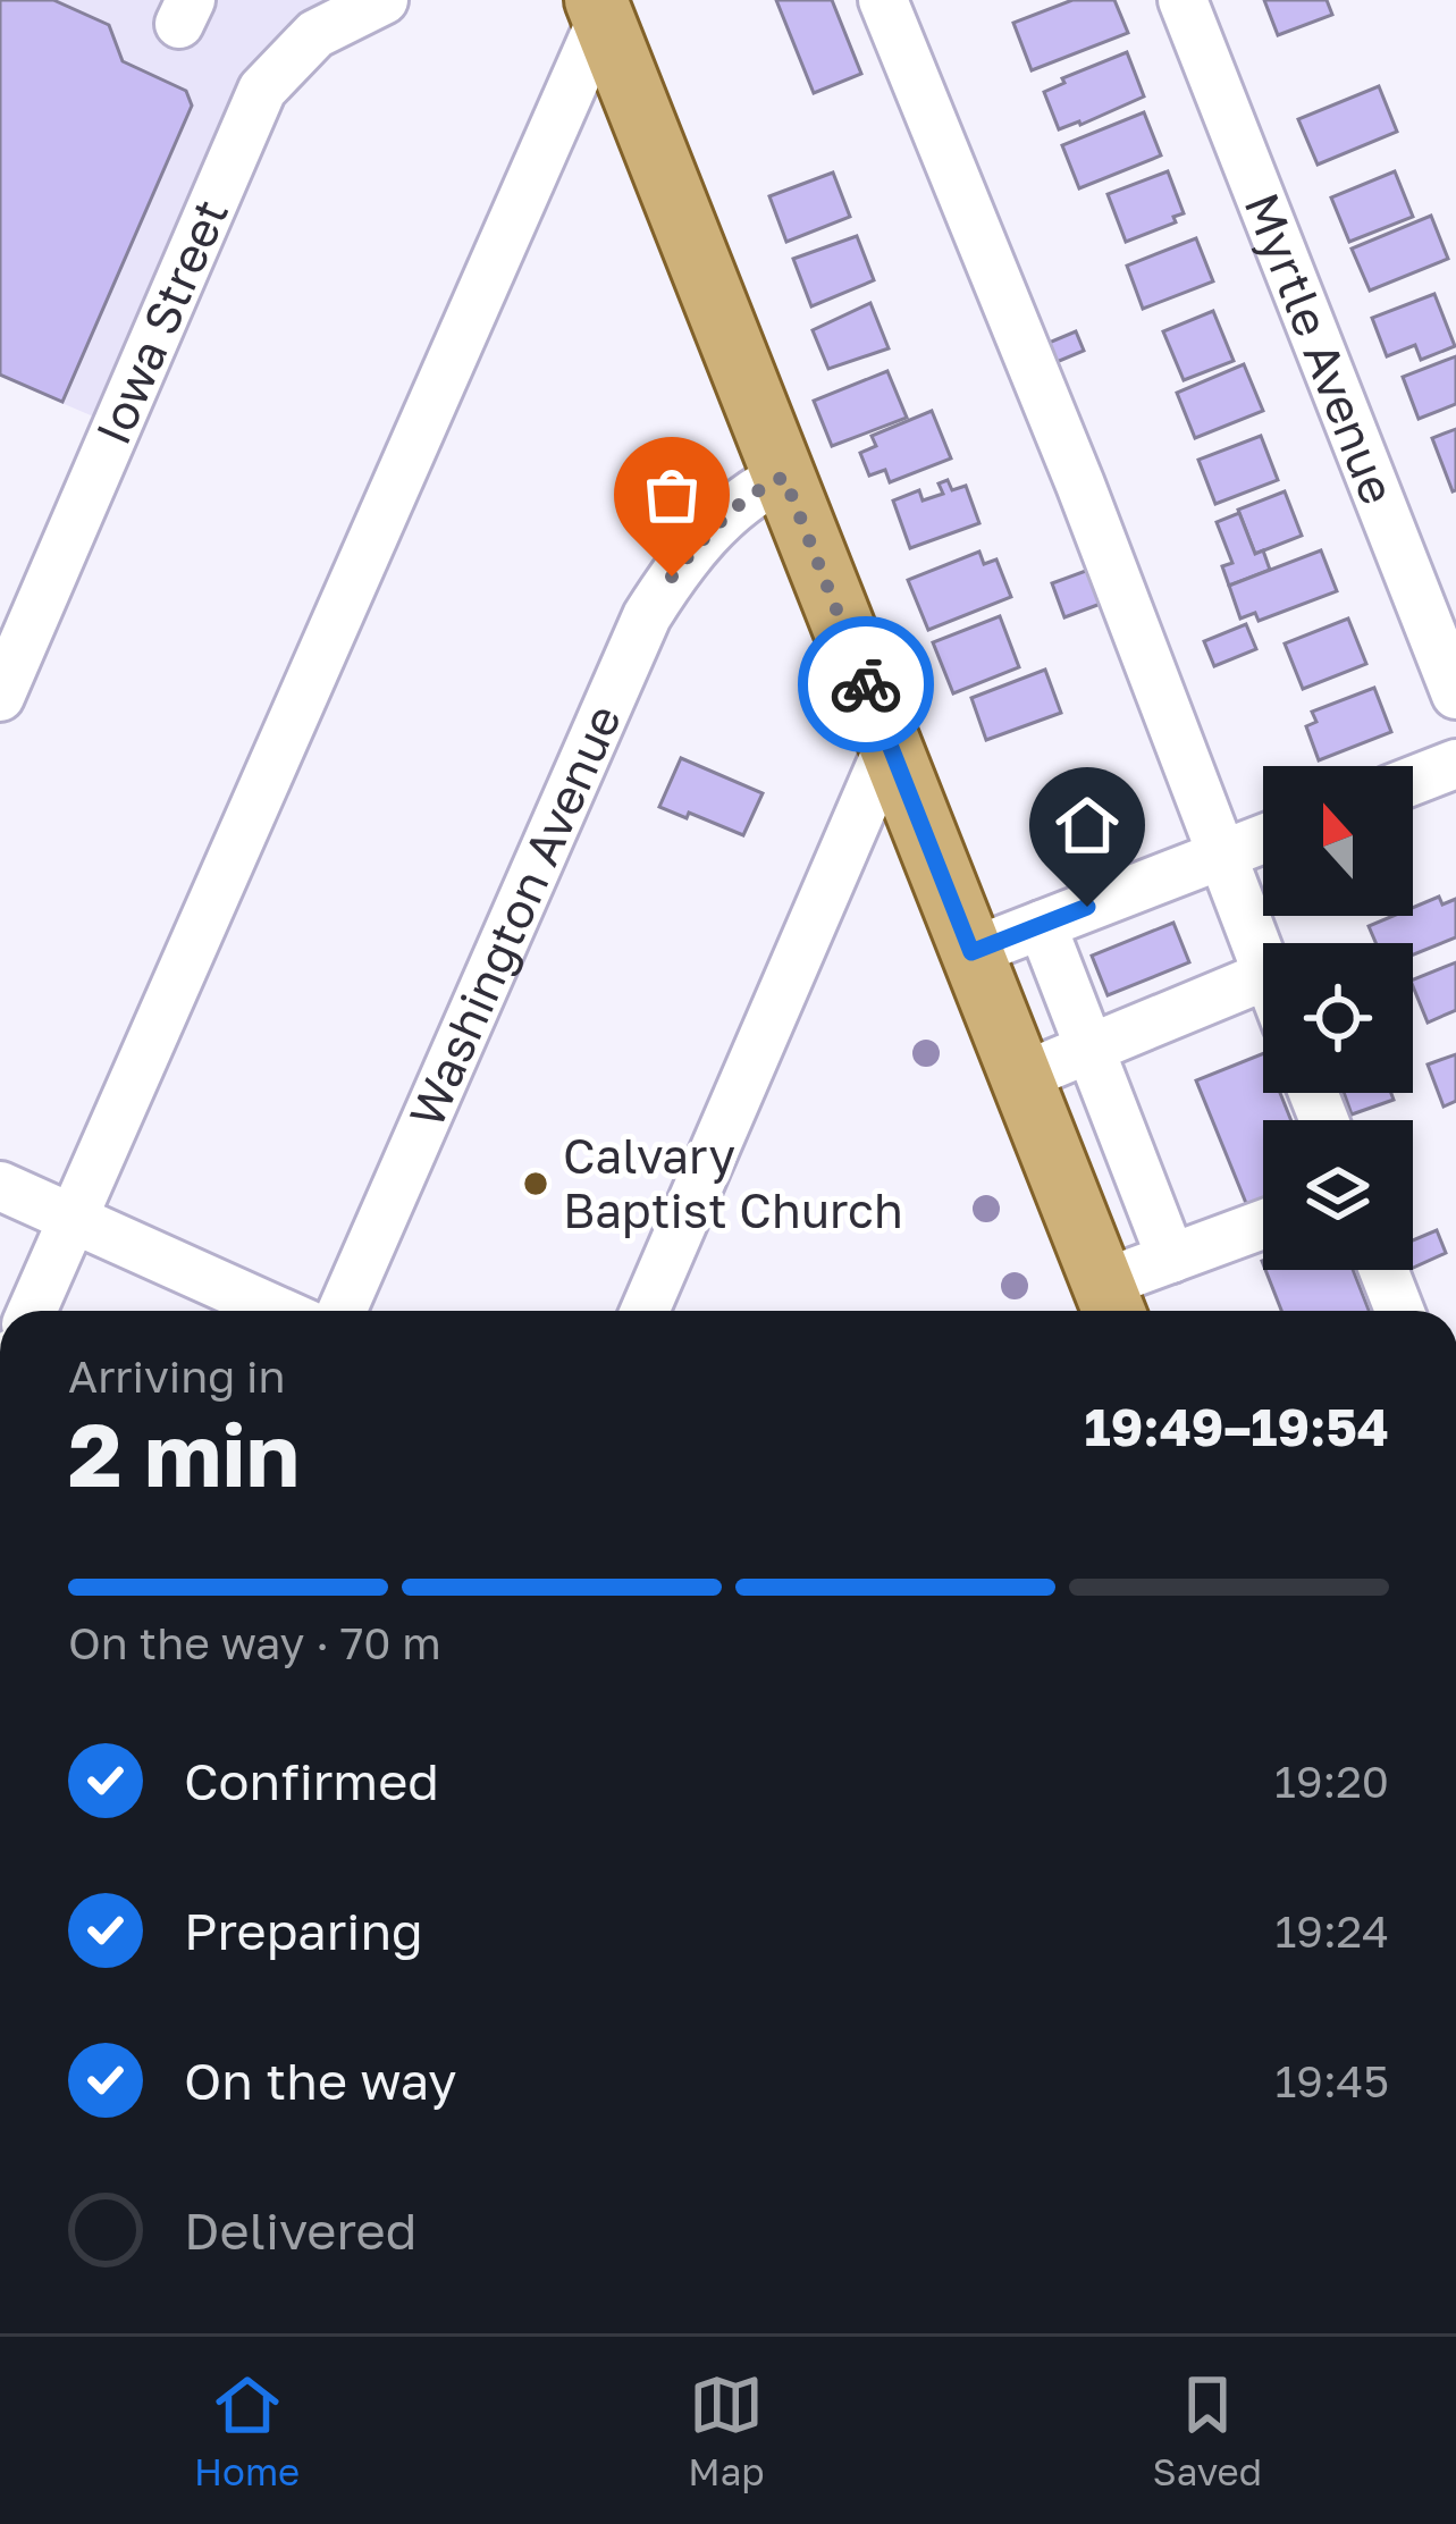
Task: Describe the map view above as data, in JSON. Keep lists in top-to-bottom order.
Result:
{
  "streets": {
    "street": ["Iowa Street", "Myrtle Avenue", "Washington Avenue"]
  },
  "places": ["Calvary Baptist Church"],
  "north": "top",
  "page": {
    "heading": ["2 min", "Arriving in", "19:49–19:54"],
    "bar": "On the way · 70 m",
    "list": [
      ["Confirmed", "19:20"],
      ["Preparing", "19:24"],
      ["On the way", "19:45"],
      "Delivered"
    ],
    "tabs": ["Home", "Map", "Saved"]
  }
}
